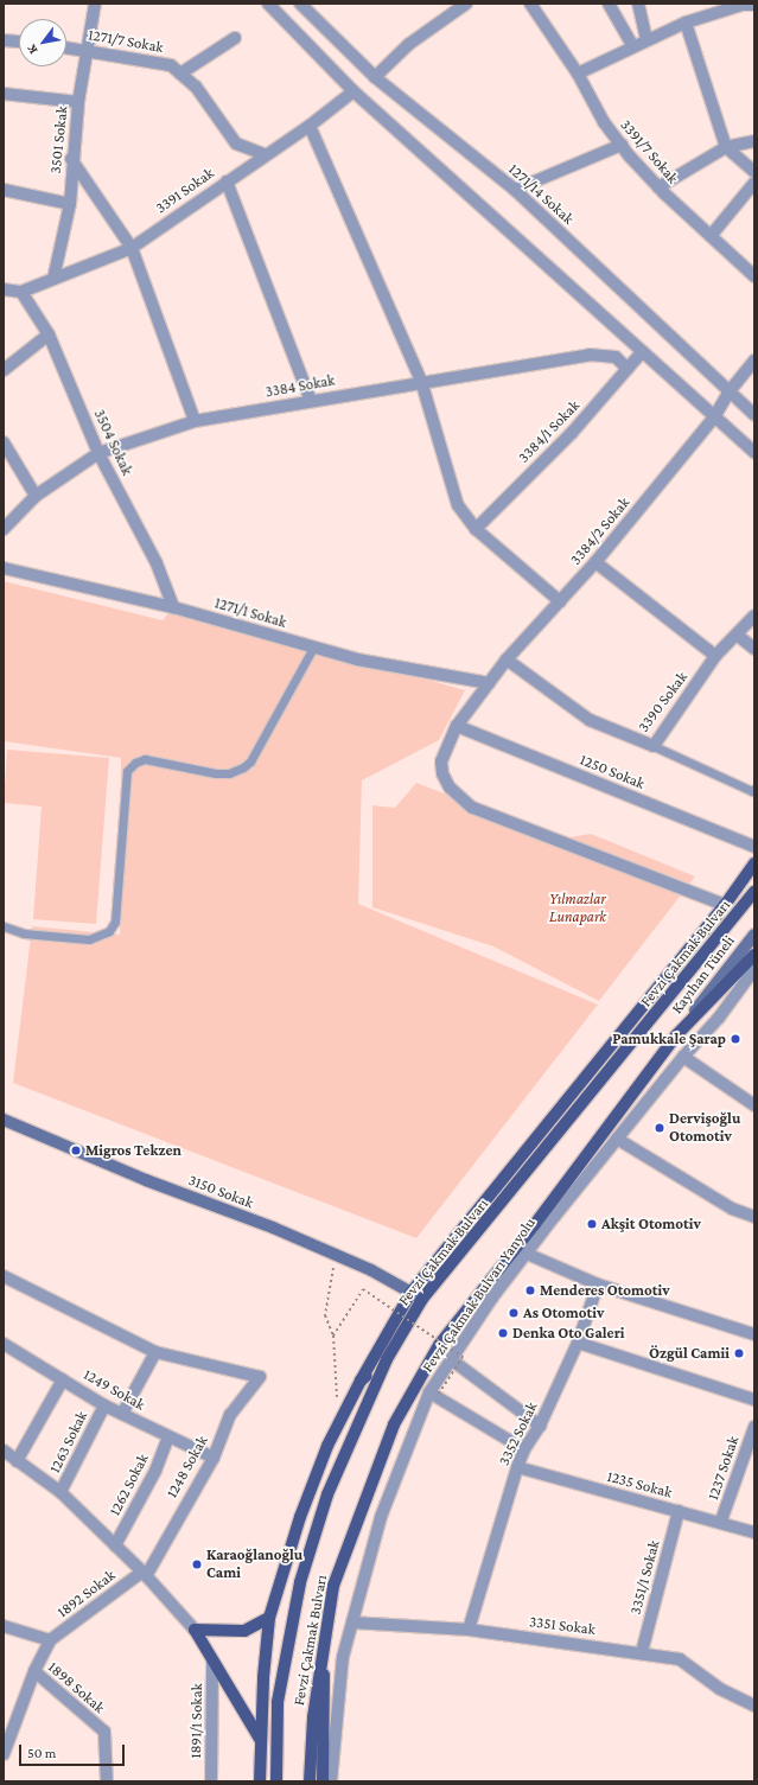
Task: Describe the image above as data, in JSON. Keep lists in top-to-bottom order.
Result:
{
  "streets": {
    "main road": ["Fevzi Çakmak Bulvarı", "Kayıhan Tüneli", "3150 Sokak"],
    "street": [
      "1271/7 Sokak",
      "3501 Sokak",
      "3391/7 Sokak",
      "3391 Sokak",
      "1271/14 Sokak",
      "3384 Sokak",
      "3384/1 Sokak",
      "3504 Sokak",
      "3384/2 Sokak",
      "1271/1 Sokak",
      "3390 Sokak",
      "1250 Sokak",
      "Fevzi Çakmak Bulvarı Yanyolu",
      "1249 Sokak",
      "3352 Sokak",
      "1263 Sokak",
      "1248 Sokak",
      "1237 Sokak",
      "1262 Sokak",
      "1235 Sokak",
      "3351/1 Sokak",
      "1892 Sokak",
      "3351 Sokak",
      "1898 Sokak",
      "1891/1 Sokak"
    ]
  },
  "crossings": [
    ["1271/7 Sokak", "3501 Sokak"],
    ["1271/7 Sokak", "3391 Sokak"],
    ["3501 Sokak", "3391 Sokak"],
    ["3391 Sokak", "3504 Sokak"],
    ["1271/14 Sokak", "3384/2 Sokak"],
    ["3384 Sokak", "3384/1 Sokak"],
    ["3384 Sokak", "3504 Sokak"],
    ["3504 Sokak", "1271/1 Sokak"],
    ["3384/2 Sokak", "1271/1 Sokak"],
    ["3384/2 Sokak", "3390 Sokak"],
    ["3384/2 Sokak", "1250 Sokak"],
    ["Fevzi Çakmak Bulvarı", "Kayıhan Tüneli"],
    ["Fevzi Çakmak Bulvarı", "3150 Sokak"],
    ["Fevzi Çakmak Bulvarı Yanyolu", "3351 Sokak"],
    ["1249 Sokak", "1263 Sokak"],
    ["1249 Sokak", "1248 Sokak"],
    ["1249 Sokak", "1262 Sokak"],
    ["3352 Sokak", "1235 Sokak"],
    ["3352 Sokak", "3351 Sokak"],
    ["1248 Sokak", "1892 Sokak"],
    ["1237 Sokak", "1235 Sokak"],
    ["1235 Sokak", "3351/1 Sokak"],
    ["3351/1 Sokak", "3351 Sokak"]
  ],
  "parks": ["Yılmazlar Lunapark"],
  "places": [
    "Pamukkale Şarap",
    "Dervişoğlu Otomotiv",
    "Migros Tekzen",
    "Akşit Otomotiv",
    "Menderes Otomotiv",
    "As Otomotiv",
    "Denka Oto Galeri",
    "Özgül Camii",
    "Karaoğlanoğlu Cami"
  ],
  "scale_bar": "50 m",
  "north": "bottom left"
}
